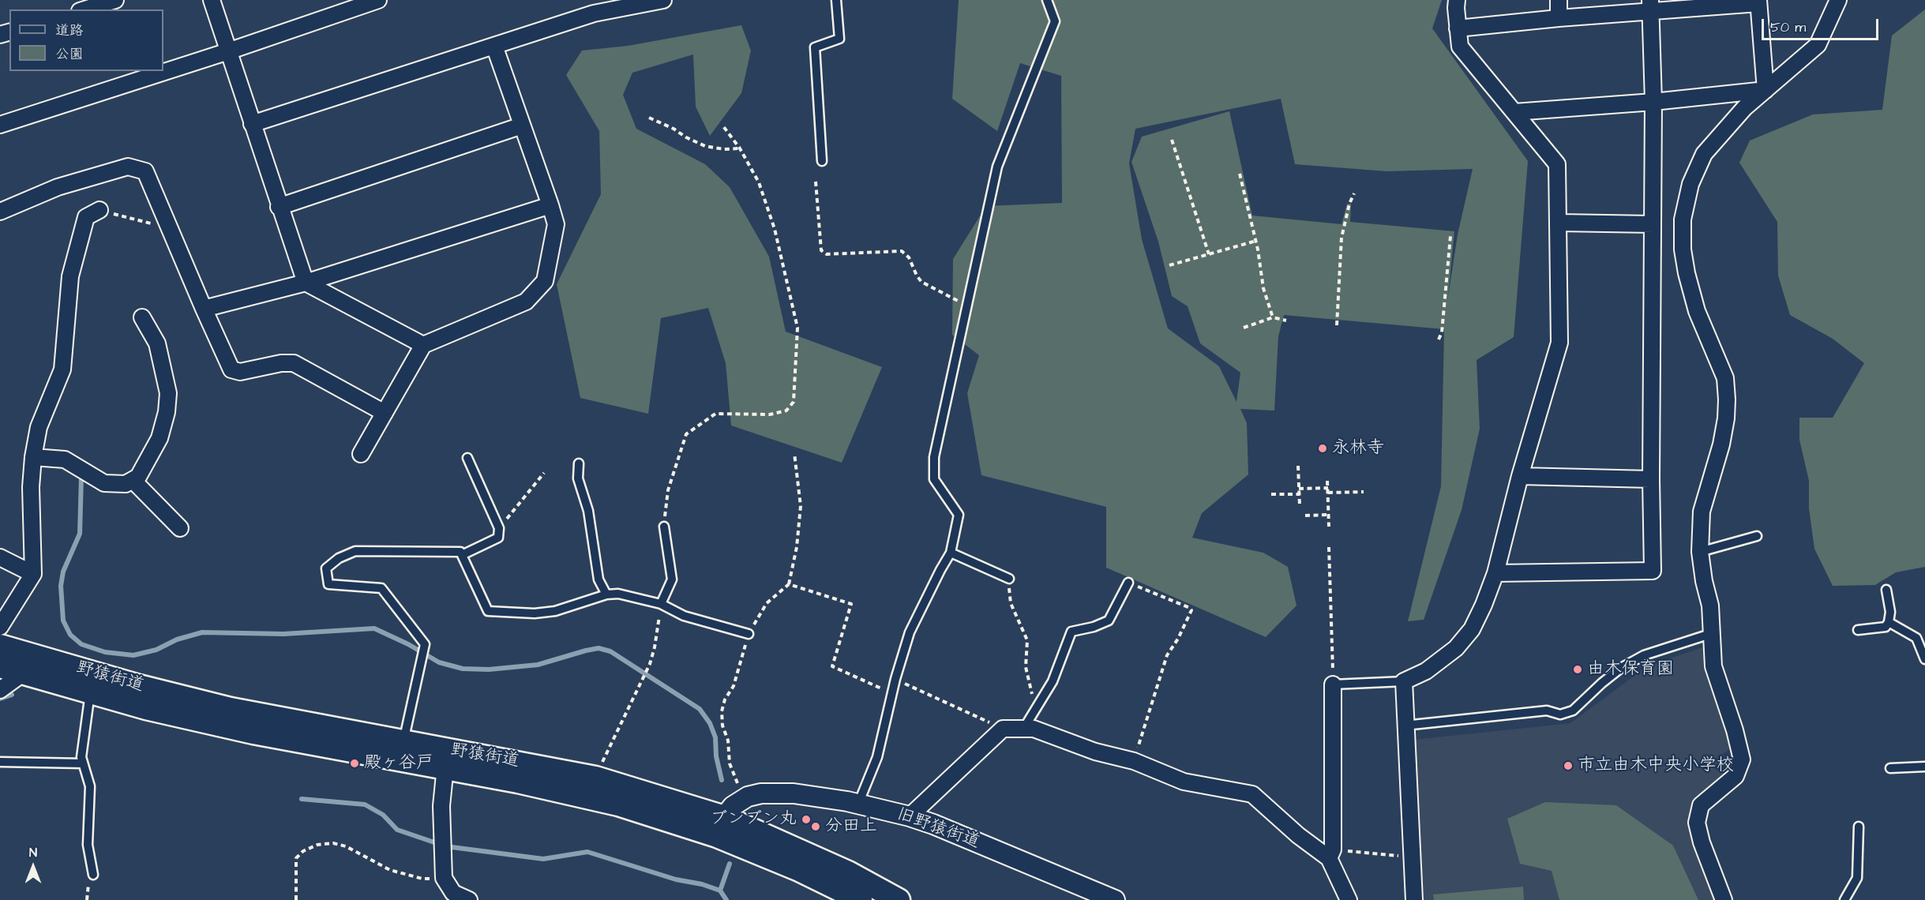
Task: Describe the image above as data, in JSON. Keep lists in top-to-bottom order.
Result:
{
  "streets": {
    "main road": ["野猿街道"],
    "street": ["旧野猿街道"]
  },
  "crossings": [
    ["野猿街道", "旧野猿街道"]
  ],
  "places": [
    "永林寺",
    "由木保育園",
    "殿ヶ谷戸",
    "市立由木中央小学校",
    "ブンブン丸",
    "分田上"
  ],
  "legend": ["道路", "公園"],
  "scale_bar": "50 m",
  "north": "top"
}
